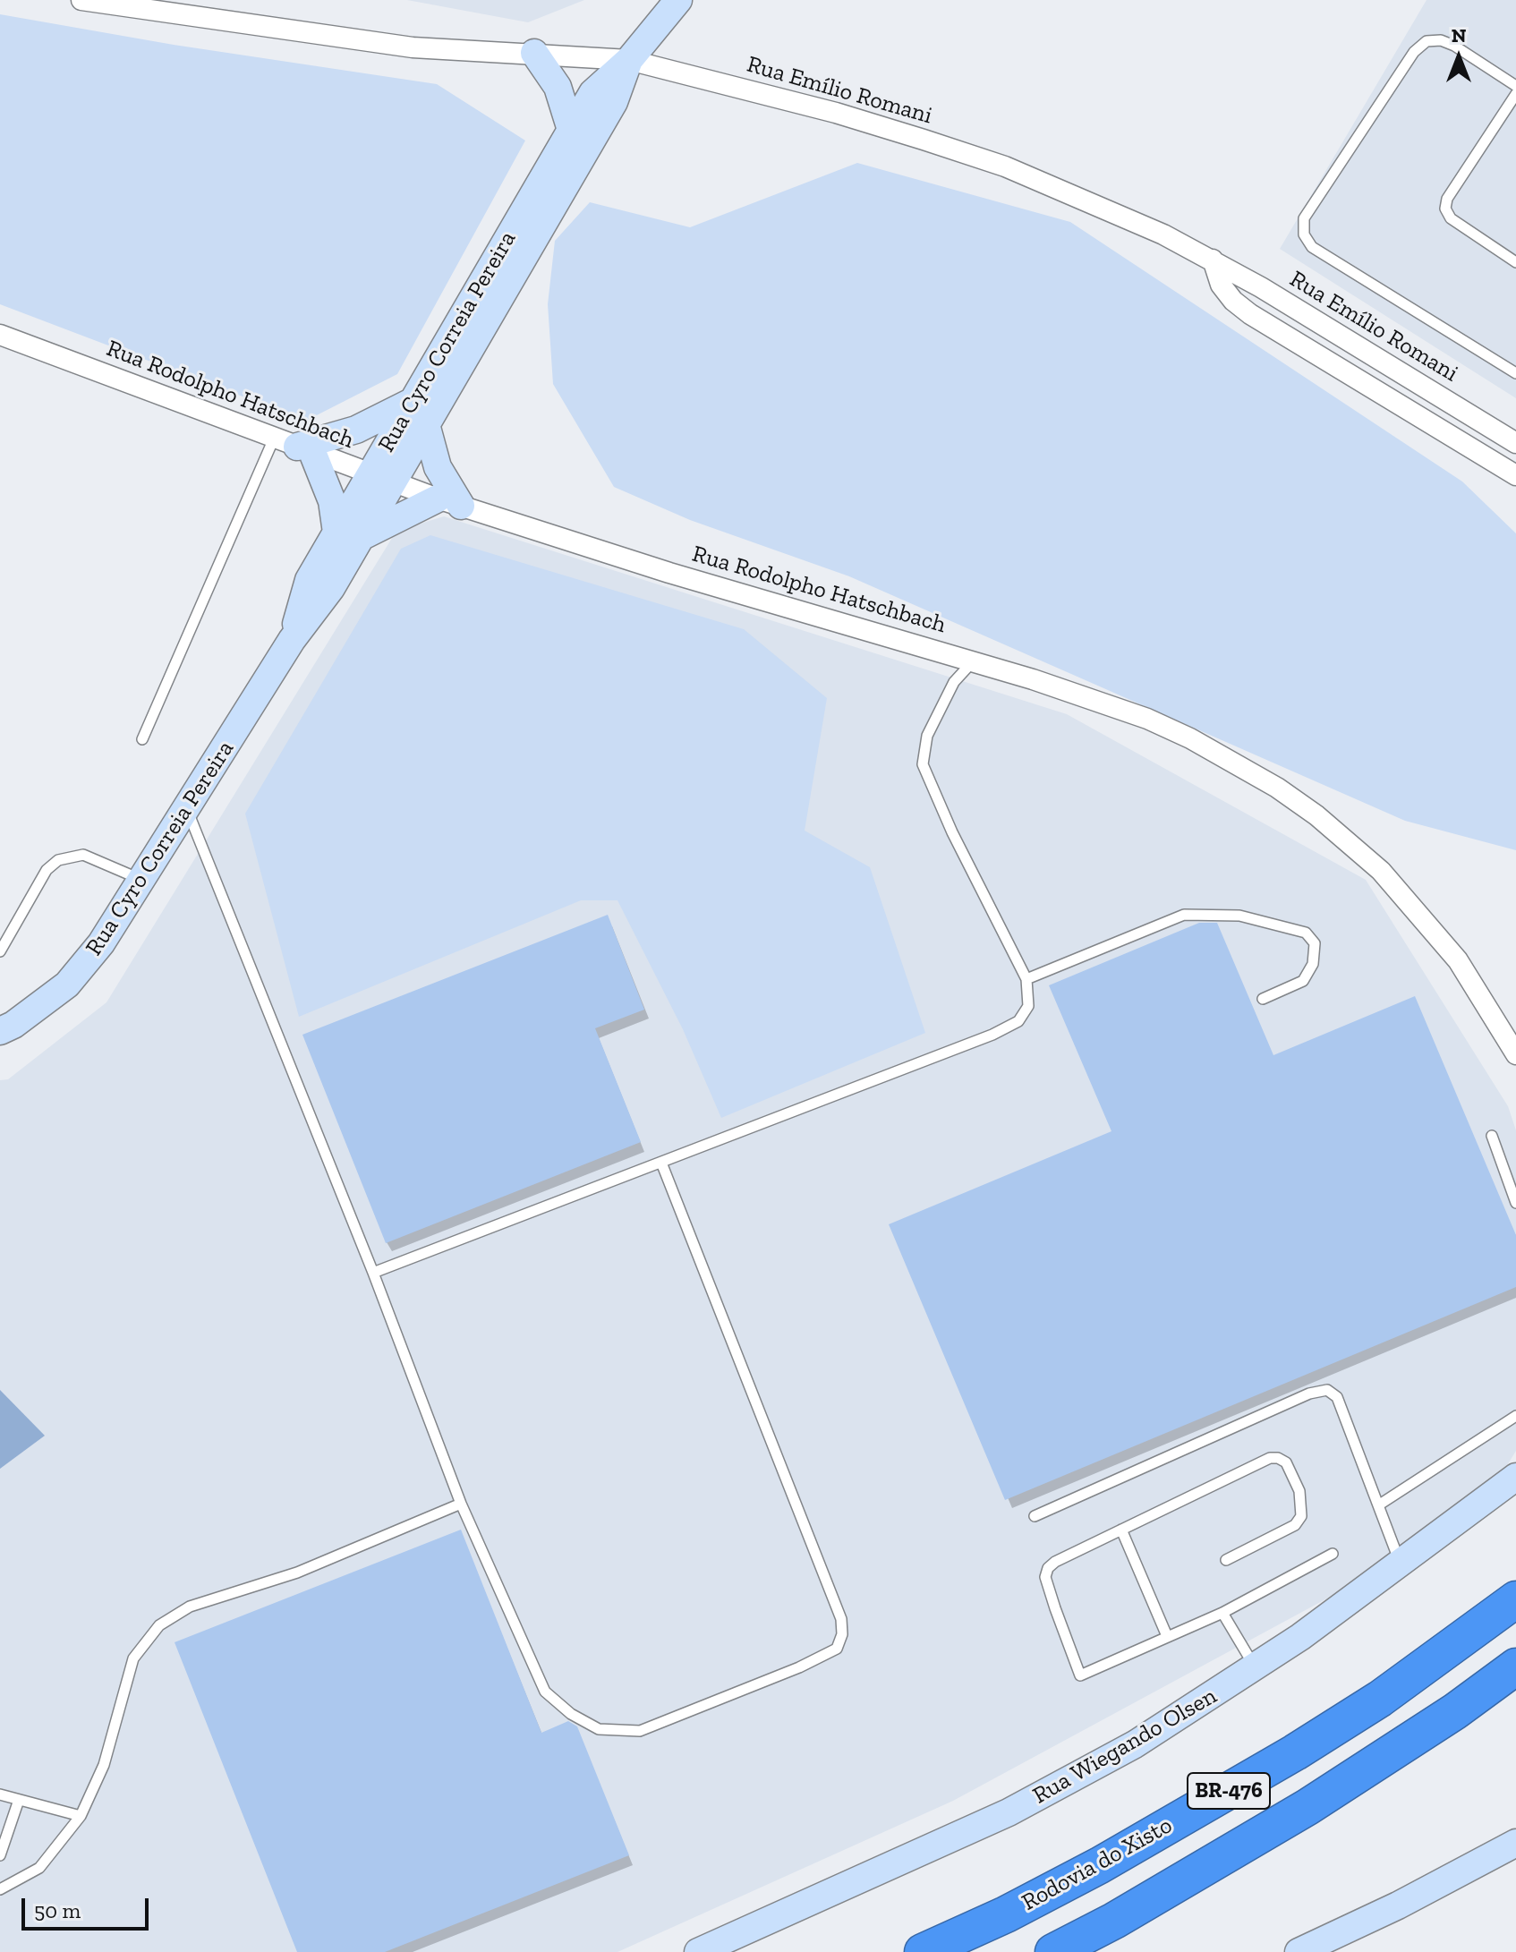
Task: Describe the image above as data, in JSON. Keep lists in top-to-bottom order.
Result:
{
  "streets": {
    "highway": ["BR-476", "Rodovia do Xisto"],
    "street": [
      "Rua Emílio Romani",
      "Rua Cyro Correia Pereira",
      "Rua Rodolpho Hatschbach",
      "Rua Wiegando Olsen"
    ]
  },
  "crossings": [
    ["Rua Emílio Romani", "Rua Cyro Correia Pereira"],
    ["Rua Cyro Correia Pereira", "Rua Rodolpho Hatschbach"]
  ],
  "scale_bar": "50 m",
  "north": "top"
}
